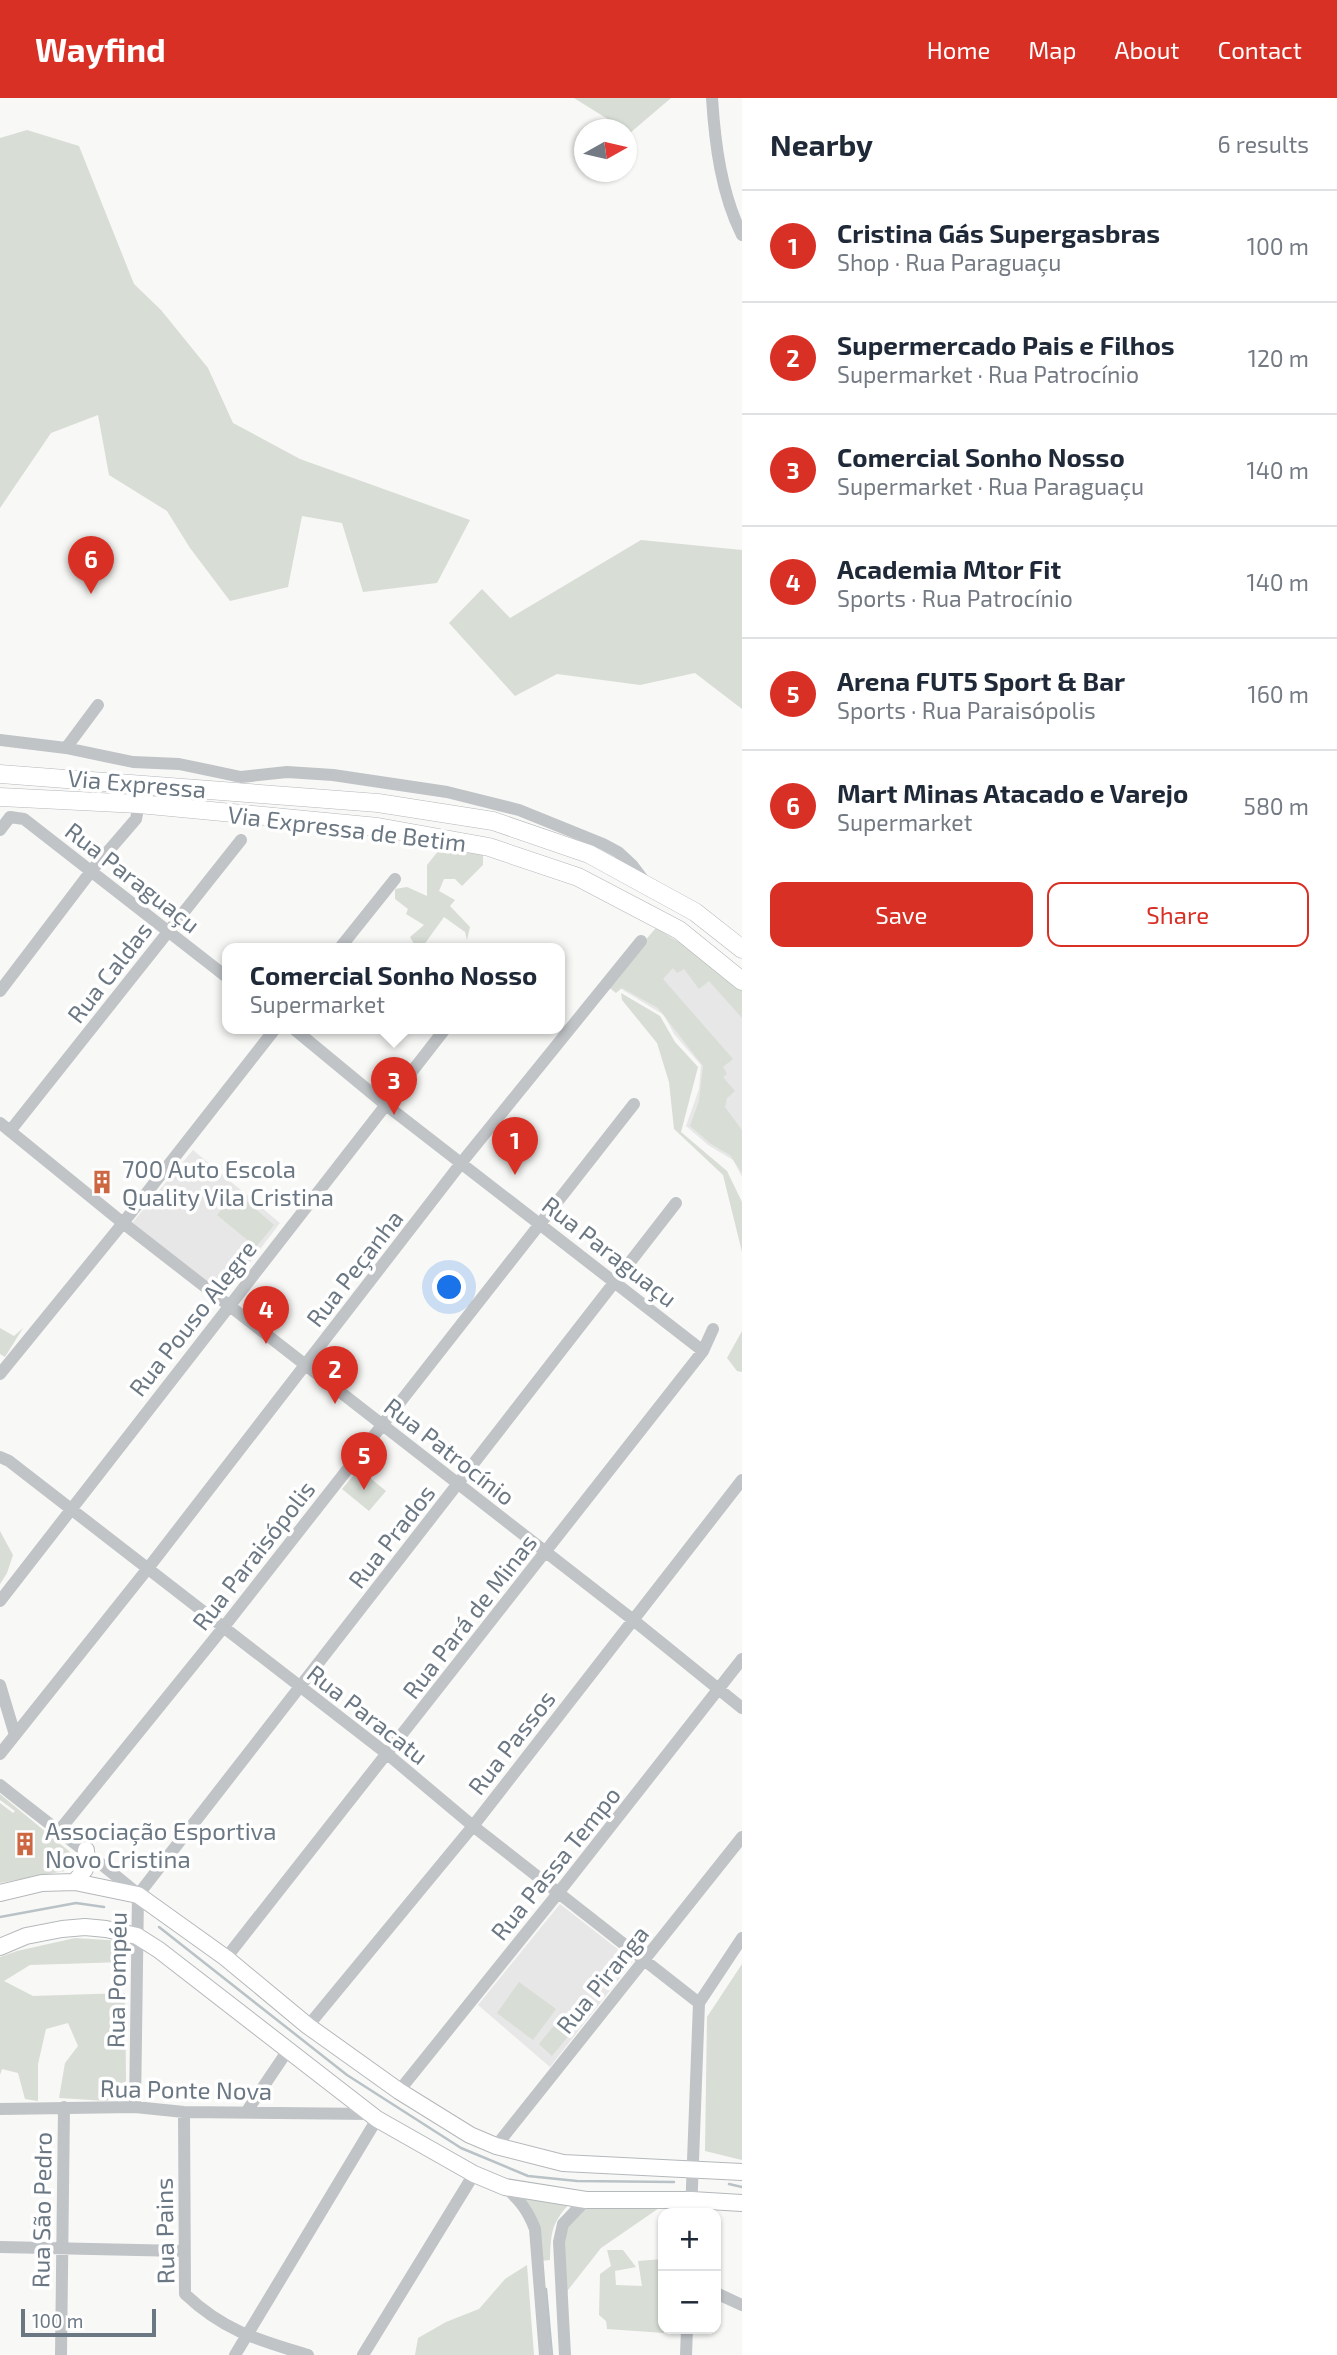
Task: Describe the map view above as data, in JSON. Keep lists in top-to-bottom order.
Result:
{
  "streets": {
    "highway": ["Via Expressa", "Via Expressa de Betim"],
    "street": [
      "Rua Paraguaçu",
      "Rua Caldas",
      "Rua Peçanha",
      "Rua Pouso Alegre",
      "Rua Patrocínio",
      "Rua Prados",
      "Rua Paraisópolis",
      "Rua Pará de Minas",
      "Rua Paracatu",
      "Rua Passos",
      "Rua Passa Tempo",
      "Rua Piranga",
      "Rua Pompéu",
      "Rua Ponte Nova",
      "Rua São Pedro",
      "Rua Pains"
    ]
  },
  "crossings": [
    ["Rua Paraguaçu", "Rua Caldas"],
    ["Rua Paraguaçu", "Rua Peçanha"],
    ["Rua Paraguaçu", "Rua Pouso Alegre"],
    ["Rua Paraguaçu", "Rua Prados"],
    ["Rua Paraguaçu", "Rua Paraisópolis"],
    ["Rua Paraguaçu", "Rua Pará de Minas"],
    ["Rua Caldas", "Rua Patrocínio"],
    ["Rua Peçanha", "Rua Patrocínio"],
    ["Rua Peçanha", "Rua Paracatu"],
    ["Rua Pouso Alegre", "Rua Patrocínio"],
    ["Rua Pouso Alegre", "Rua Paracatu"],
    ["Rua Patrocínio", "Rua Prados"],
    ["Rua Patrocínio", "Rua Paraisópolis"],
    ["Rua Patrocínio", "Rua Pará de Minas"],
    ["Rua Patrocínio", "Rua Passos"],
    ["Rua Patrocínio", "Rua Passa Tempo"],
    ["Rua Prados", "Rua Paracatu"],
    ["Rua Prados", "Rua Pompéu"],
    ["Rua Paraisópolis", "Rua Paracatu"],
    ["Rua Pará de Minas", "Rua Paracatu"],
    ["Rua Paracatu", "Rua Passos"],
    ["Rua Paracatu", "Rua Passa Tempo"],
    ["Rua Paracatu", "Rua Piranga"],
    ["Rua Pompéu", "Rua Ponte Nova"],
    ["Rua Ponte Nova", "Rua São Pedro"],
    ["Rua Ponte Nova", "Rua Pains"]
  ],
  "places": {
    "building": ["700 Auto Escola Quality Vila Cristina", "Associação Esportiva Novo Cristina"]
  },
  "scale_bar": "100 m",
  "north": "right",
  "page": {
    "header": "Wayfind",
    "nav": [
      "Home",
      "Map",
      "About",
      "Contact"
    ],
    "heading": ["Nearby", "6 results"],
    "list": [
      {
        "mark": "1",
        "name": "Cristina Gás Supergasbras",
        "note": "Shop · Rua Paraguaçu",
        "value": "100 m"
      },
      {
        "mark": "2",
        "name": "Supermercado Pais e Filhos",
        "note": "Supermarket · Rua Patrocínio",
        "value": "120 m"
      },
      {
        "mark": "3",
        "name": "Comercial Sonho Nosso",
        "note": "Supermarket · Rua Paraguaçu",
        "value": "140 m"
      },
      {
        "mark": "4",
        "name": "Academia Mtor Fit",
        "note": "Sports · Rua Patrocínio",
        "value": "140 m"
      },
      {
        "mark": "5",
        "name": "Arena FUT5 Sport & Bar",
        "note": "Sports · Rua Paraisópolis",
        "value": "160 m"
      },
      {
        "mark": "6",
        "name": "Mart Minas Atacado e Varejo",
        "note": "Supermarket",
        "value": "580 m"
      }
    ],
    "pins": [
      "6",
      "3",
      "1",
      "4",
      "2",
      "5"
    ],
    "buttons": ["Save", "Share"],
    "popup": ["Comercial Sonho Nosso", "Supermarket"],
    "map_buttons": ["+", "−"],
    "scale": "100 m"
  }
}
